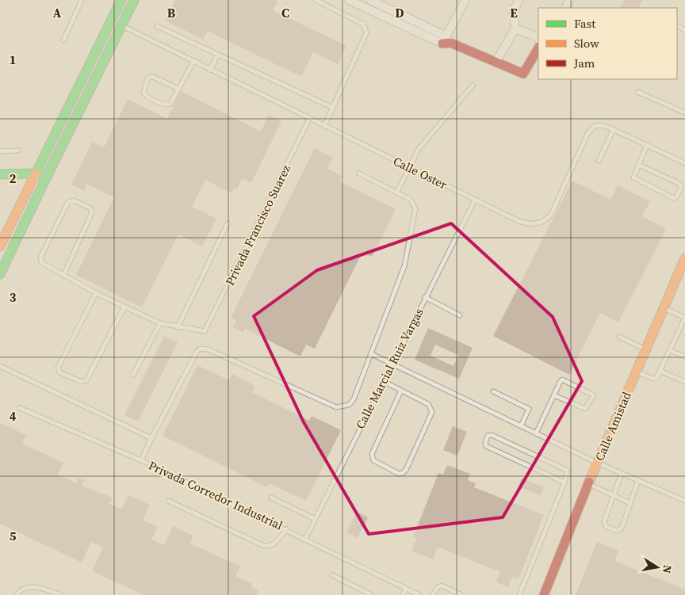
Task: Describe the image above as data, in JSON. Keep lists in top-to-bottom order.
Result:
{
  "streets": {
    "main road": ["Calle Amistad"],
    "lane": [
      "Calle Oster",
      "Privada Francisco Suarez",
      "Calle Marcial Ruiz Vargas",
      "Privada Corredor Industrial"
    ]
  },
  "crossings": [
    ["Calle Oster", "Privada Francisco Suarez"],
    ["Calle Oster", "Calle Marcial Ruiz Vargas"],
    ["Calle Marcial Ruiz Vargas", "Privada Corredor Industrial"]
  ],
  "legend": ["Fast", "Slow", "Jam"],
  "north": "right",
  "grid": {
    "columns": [
      "A",
      "B",
      "C",
      "D",
      "E"
    ],
    "rows": [
      "1",
      "2",
      "3",
      "4",
      "5"
    ]
  }
}
